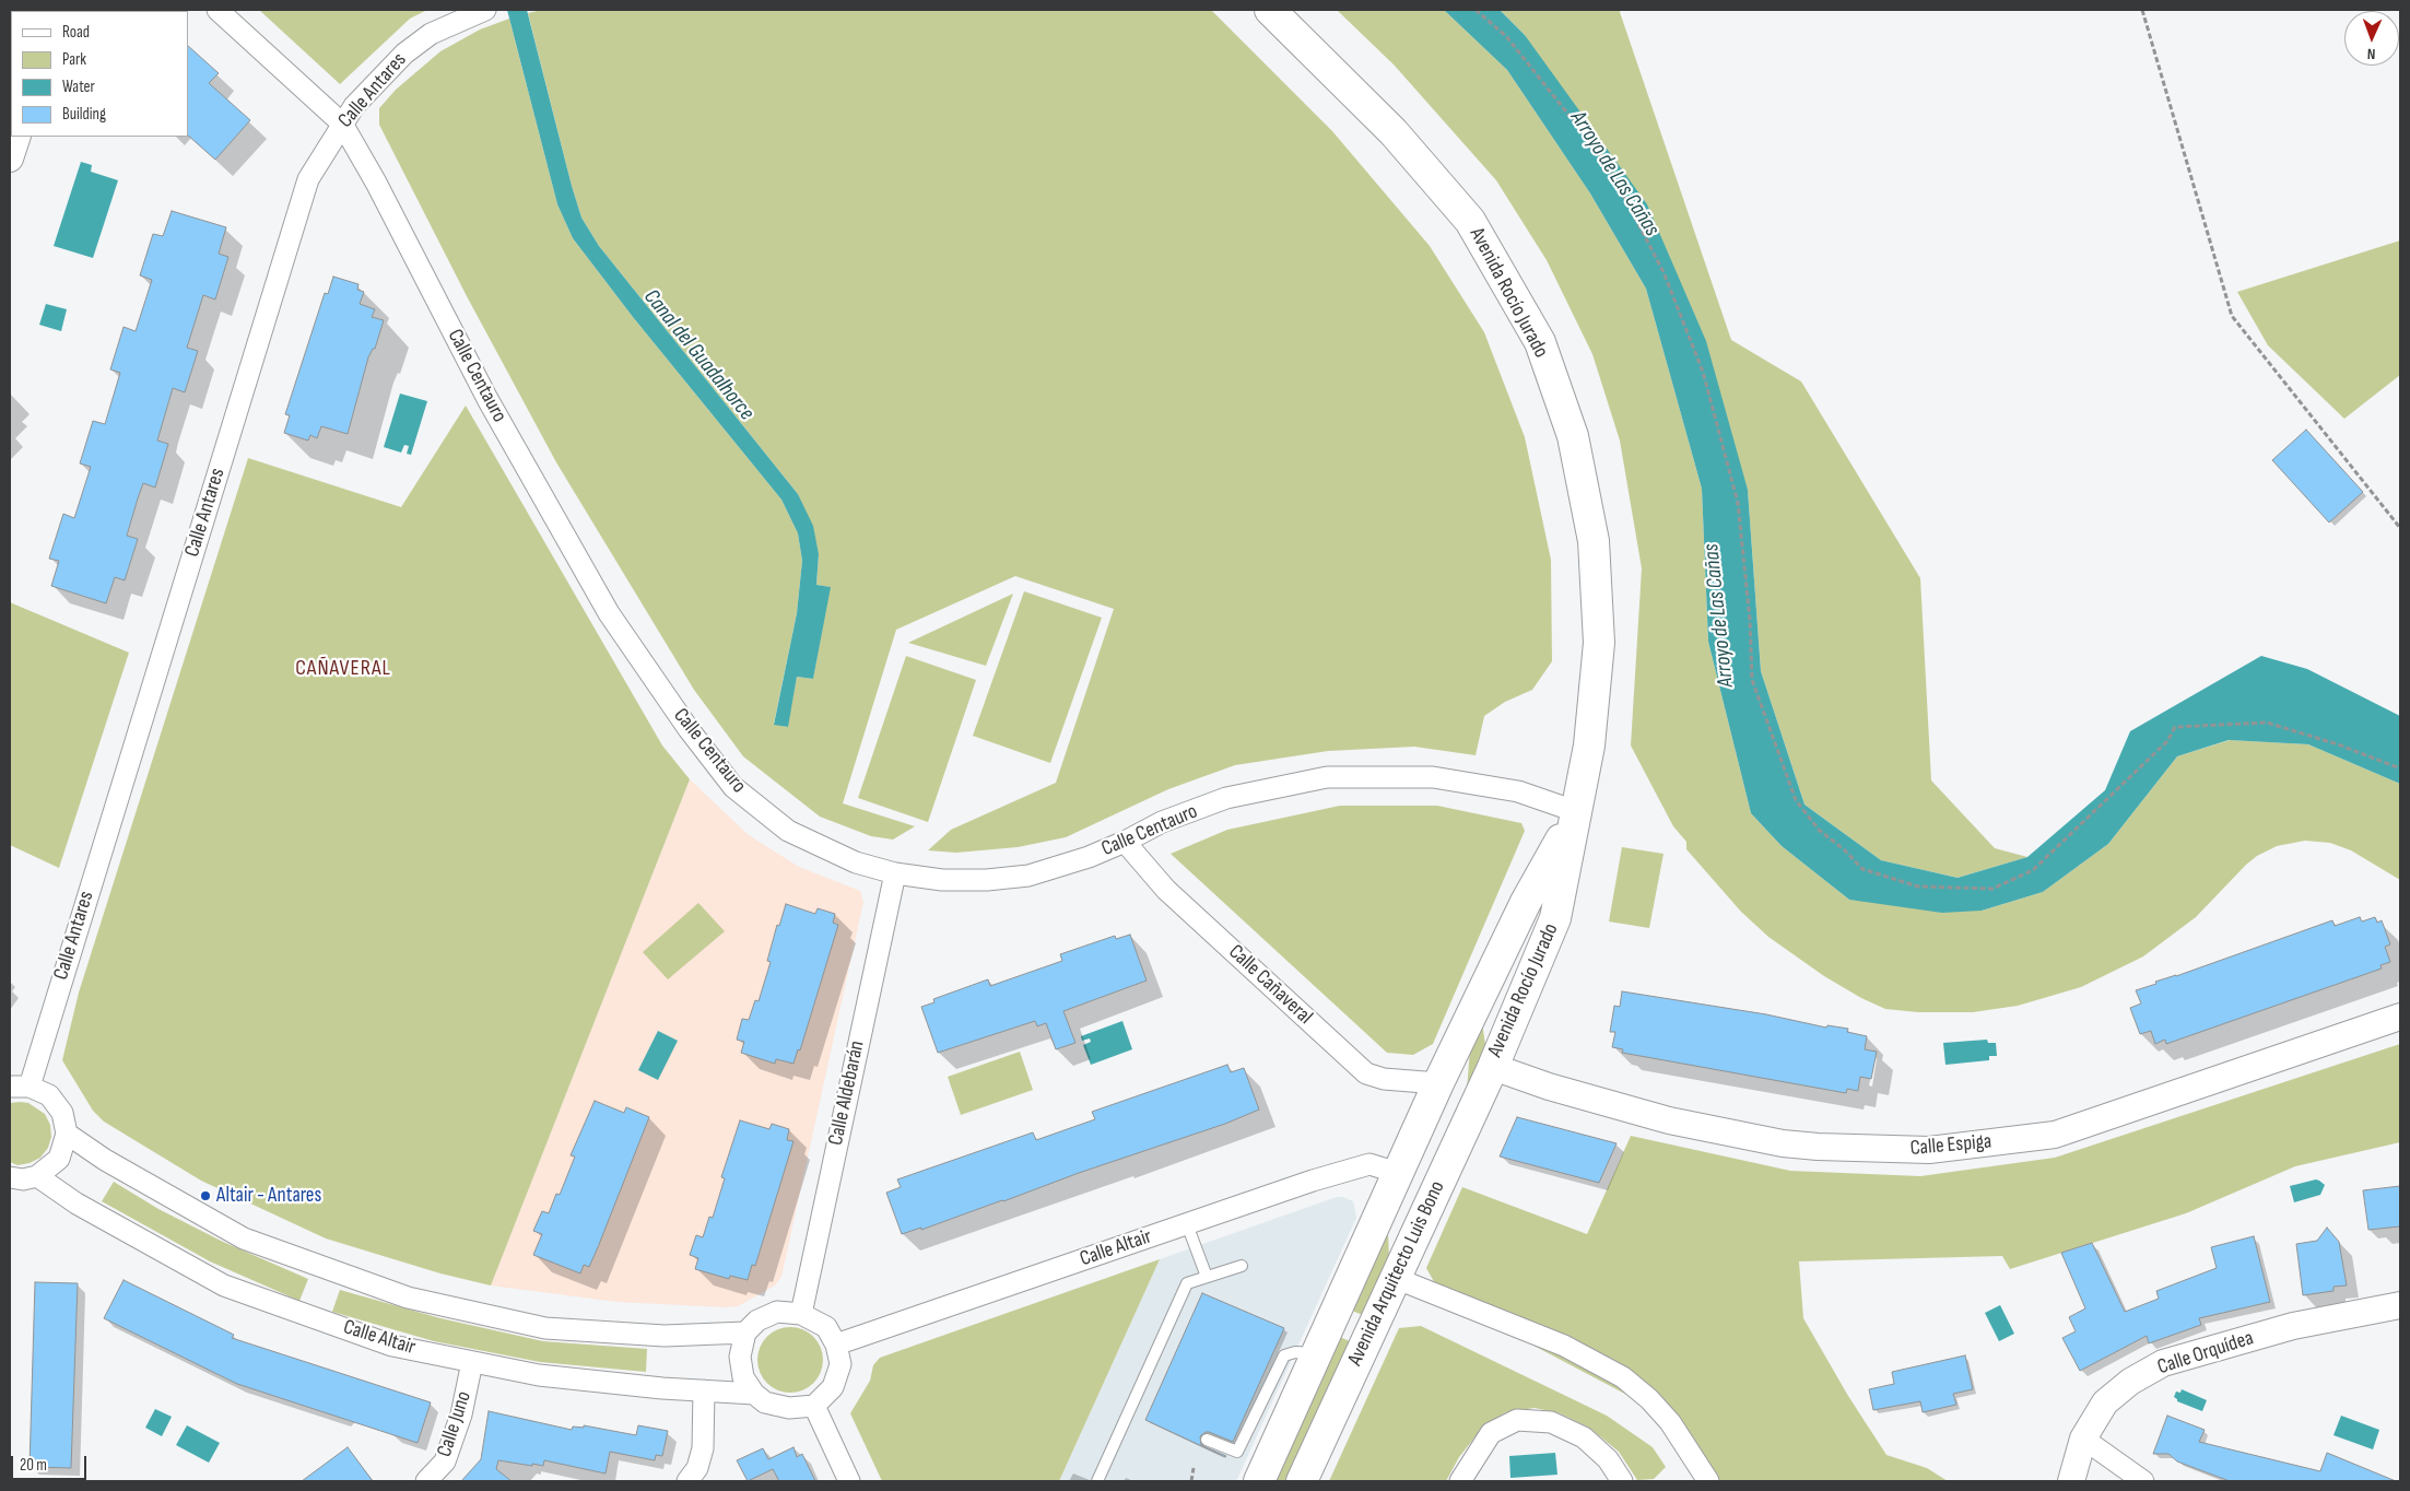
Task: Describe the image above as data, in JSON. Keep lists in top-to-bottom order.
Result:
{
  "streets": {
    "main road": ["Avenida Rocío Jurado", "Avenida Arquitecto Luis Bono"],
    "street": [
      "Calle Antares",
      "Calle Centauro",
      "Calle Cañaveral",
      "Calle Aldebarán",
      "Calle Espiga",
      "Calle Altair",
      "Calle Orquídea",
      "Calle Juno"
    ]
  },
  "crossings": [
    ["Calle Antares", "Calle Centauro"],
    ["Avenida Rocío Jurado", "Calle Centauro"],
    ["Avenida Rocío Jurado", "Calle Cañaveral"],
    ["Avenida Rocío Jurado", "Calle Espiga"],
    ["Avenida Rocío Jurado", "Avenida Arquitecto Luis Bono"],
    ["Calle Centauro", "Calle Cañaveral"],
    ["Calle Centauro", "Calle Aldebarán"],
    ["Calle Cañaveral", "Avenida Arquitecto Luis Bono"],
    ["Calle Aldebarán", "Calle Altair"],
    ["Calle Espiga", "Avenida Arquitecto Luis Bono"],
    ["Calle Altair", "Avenida Arquitecto Luis Bono"],
    ["Calle Altair", "Calle Juno"]
  ],
  "districts": ["CAÑAVERAL"],
  "water": ["Arroyo de Las Cañas", "Canal del Guadalhorce"],
  "places": ["Altair - Antares"],
  "legend": [
    "Road",
    "Park",
    "Water",
    "Building"
  ],
  "scale_bar": "20 m",
  "north": "bottom"
}
